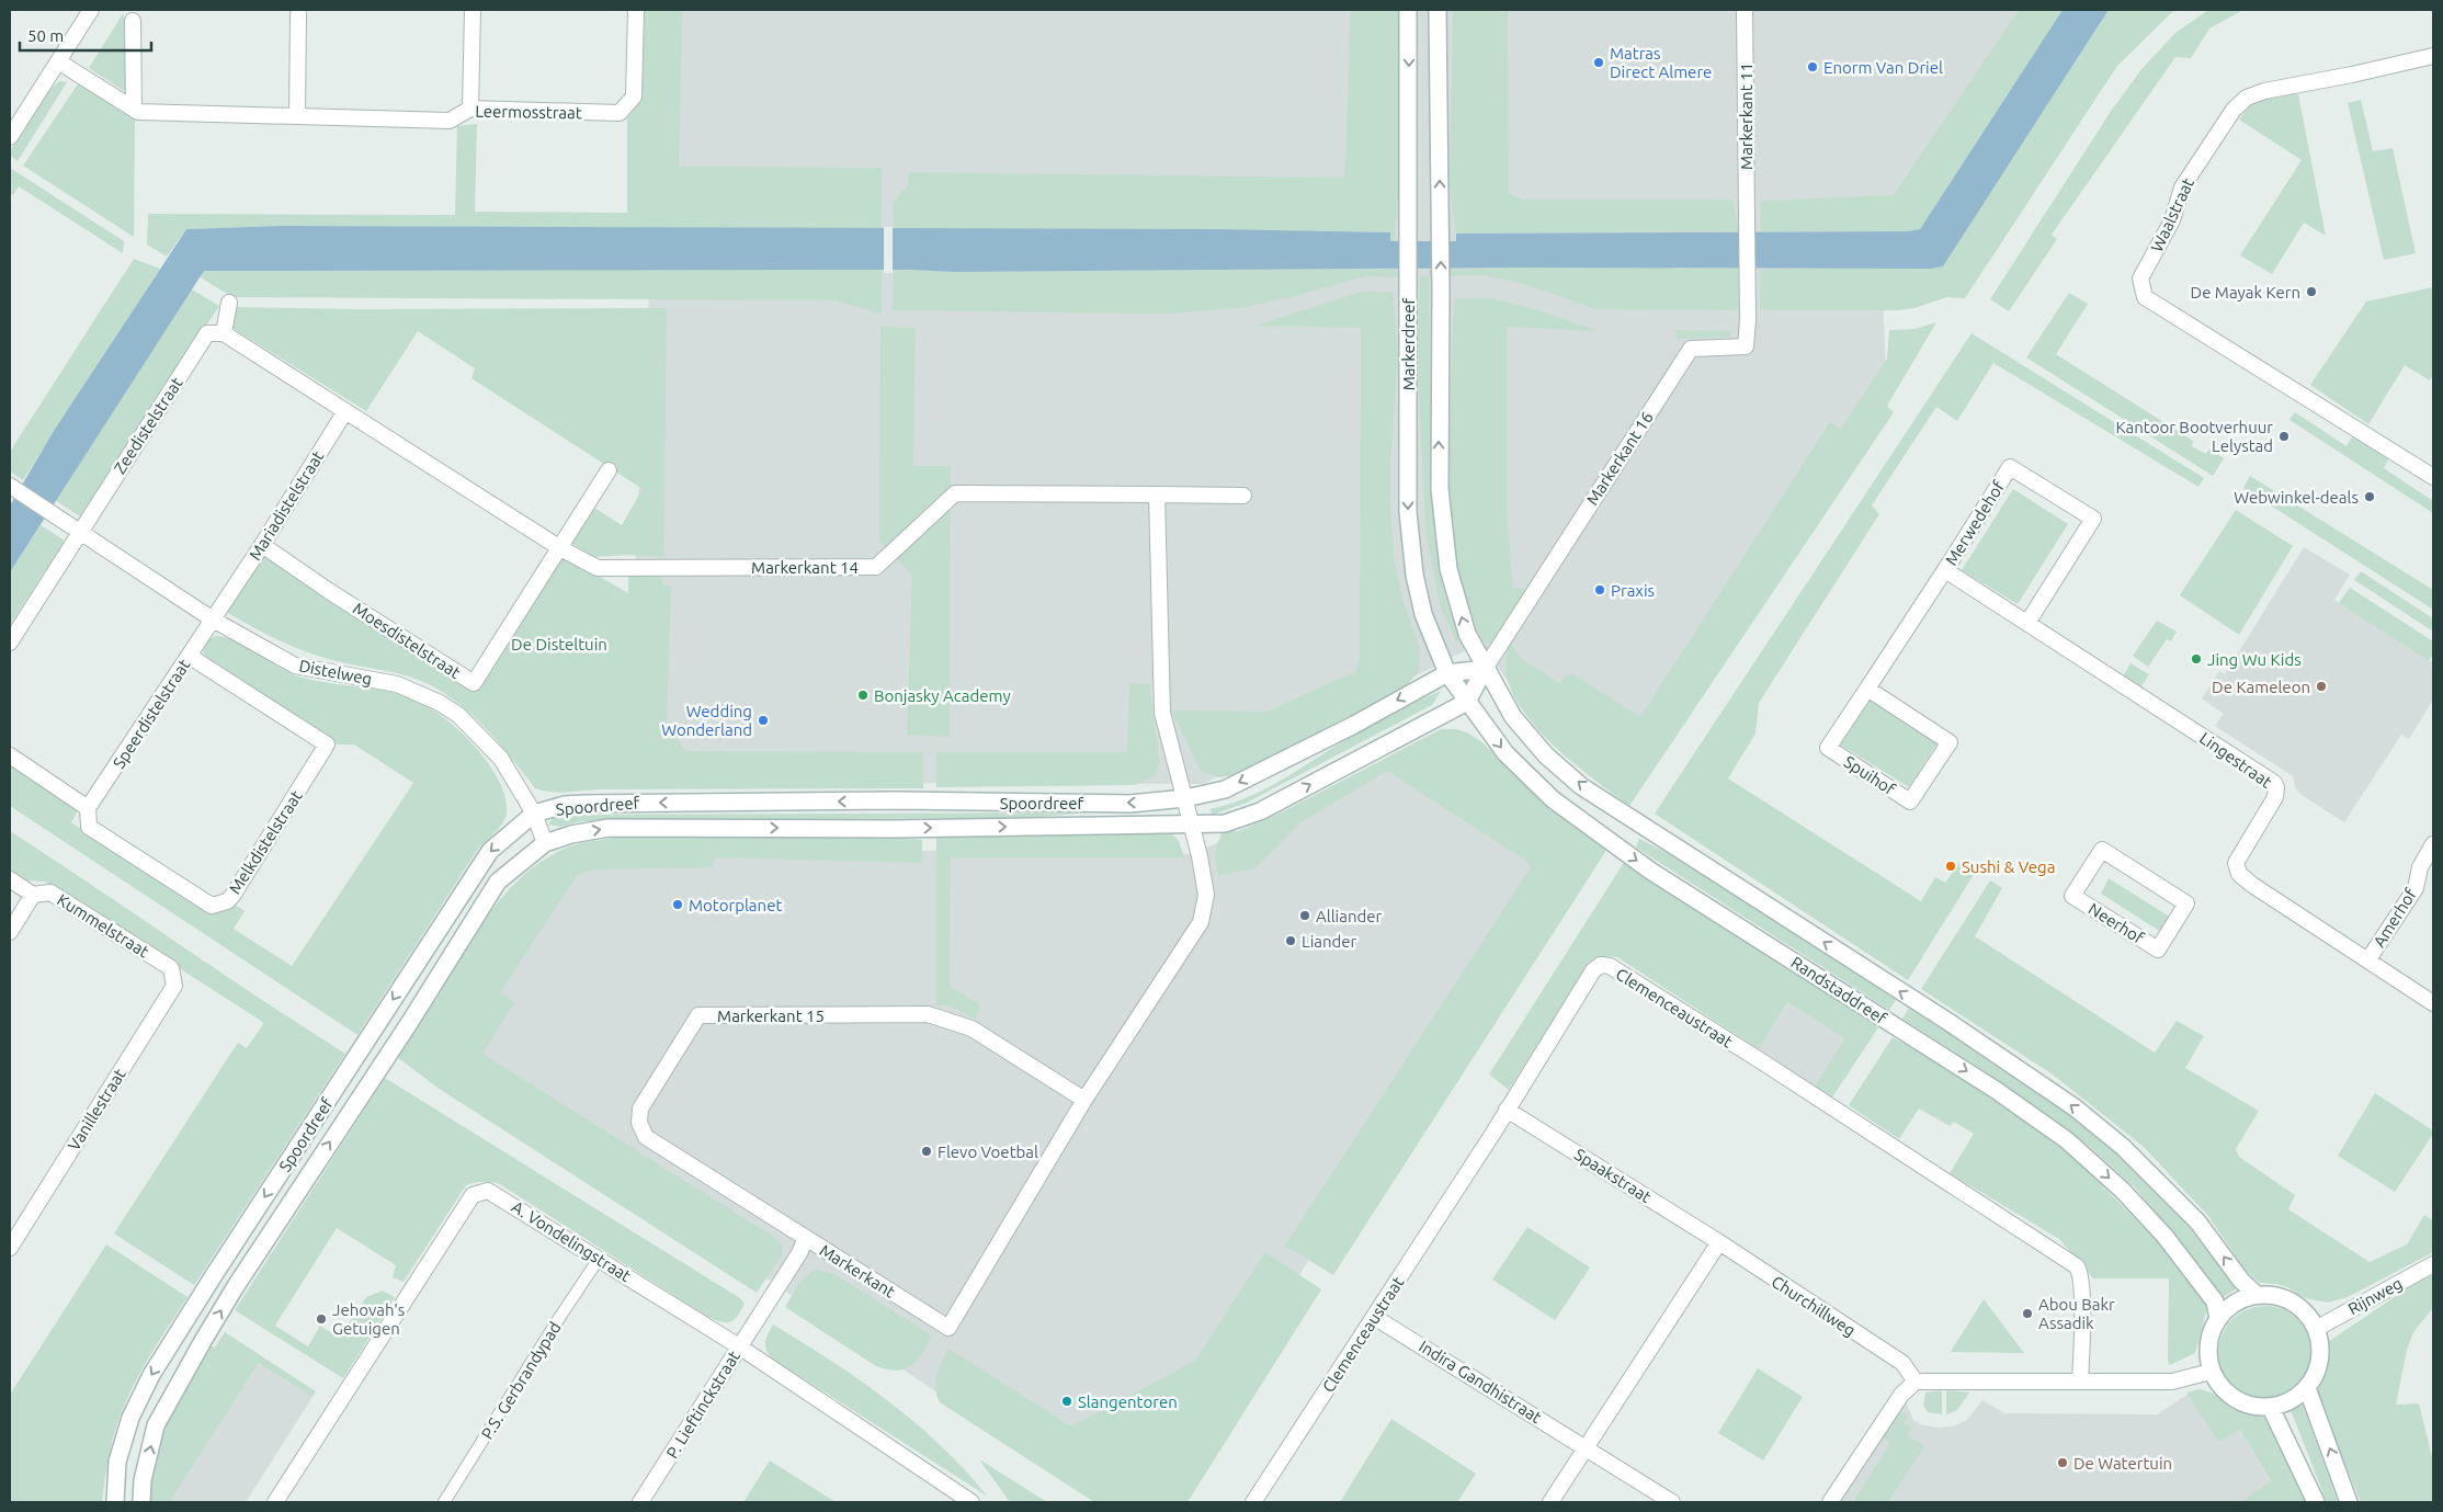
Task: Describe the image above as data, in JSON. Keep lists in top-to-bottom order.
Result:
{
  "streets": {
    "main road": ["Markerdreef", "Spoordreef", "Randstaddreef"],
    "street": [
      "Leermosstraat",
      "Markerkant 11",
      "Waalstraat",
      "Zeedistelstraat",
      "Markerkant 16",
      "Mariadistelstraat",
      "Merwedehof",
      "Markerkant 14",
      "Moesdistelstraat",
      "Distelweg",
      "Speerdistelstraat",
      "Lingestraat",
      "Spuihof",
      "Melkdistelstraat",
      "Amerhof",
      "Neerhof",
      "Kummelstraat",
      "Clemenceaustraat",
      "Markerkant 15",
      "Vanillestraat",
      "Spaakstraat",
      "A. Vondelingstraat",
      "Markerkant",
      "Rijnweg",
      "Churchillweg",
      "P.S. Gerbrandypad",
      "Indira Gandhistraat",
      "P. Lieftinckstraat"
    ]
  },
  "crossings": [
    ["Markerkant 11", "Markerkant 16"],
    ["Markerdreef", "Markerkant 16"],
    ["Markerdreef", "Spoordreef"],
    ["Markerdreef", "Randstaddreef"],
    ["Zeedistelstraat", "Distelweg"],
    ["Markerkant 16", "Randstaddreef"],
    ["Mariadistelstraat", "Moesdistelstraat"],
    ["Mariadistelstraat", "Distelweg"],
    ["Mariadistelstraat", "Speerdistelstraat"],
    ["Merwedehof", "Lingestraat"],
    ["Merwedehof", "Spuihof"],
    ["Markerkant 14", "Moesdistelstraat"],
    ["Distelweg", "Speerdistelstraat"],
    ["Distelweg", "Spoordreef"],
    ["Speerdistelstraat", "Melkdistelstraat"],
    ["Lingestraat", "Amerhof"],
    ["Spoordreef", "Randstaddreef"],
    ["Kummelstraat", "Vanillestraat"],
    ["Randstaddreef", "Rijnweg"],
    ["Clemenceaustraat", "Spaakstraat"],
    ["Clemenceaustraat", "Indira Gandhistraat"],
    ["Markerkant 15", "Markerkant"],
    ["Spaakstraat", "Churchillweg"],
    ["A. Vondelingstraat", "P.S. Gerbrandypad"],
    ["A. Vondelingstraat", "P. Lieftinckstraat"],
    ["Markerkant", "P. Lieftinckstraat"]
  ],
  "parks": ["De Disteltuin"],
  "places": [
    "Matras Direct Almere",
    "Enorm Van Driel",
    "De Mayak Kern",
    "Kantoor Bootverhuur Lelystad",
    "Webwinkel-deals",
    "Praxis",
    "Jing Wu Kids",
    "De Kameleon",
    "Bonjasky Academy",
    "Wedding Wonderland",
    "Sushi & Vega",
    "Motorplanet",
    "Alliander",
    "Liander",
    "Flevo Voetbal",
    "Abou Bakr Assadik",
    "Jehovah's Getuigen",
    "Slangentoren",
    "De Watertuin"
  ],
  "scale_bar": "50 m"
}
